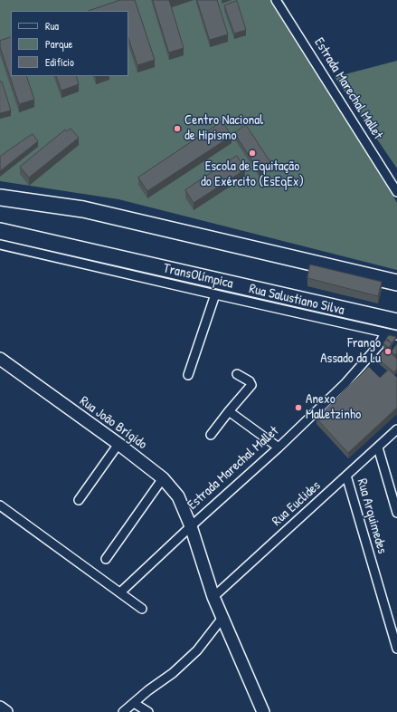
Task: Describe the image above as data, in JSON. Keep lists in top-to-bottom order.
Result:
{
  "streets": {
    "highway": ["TransOlímpica"],
    "street": [
      "Estrada Marechal Mallet",
      "Rua Salustiano Silva",
      "Rua João Brígido",
      "Rua Euclides",
      "Rua Arquimedes"
    ]
  },
  "crossings": [
    ["Estrada Marechal Mallet", "Rua Salustiano Silva"],
    ["Estrada Marechal Mallet", "Rua João Brígido"],
    ["Estrada Marechal Mallet", "Rua Euclides"],
    ["Rua Euclides", "Rua Arquimedes"]
  ],
  "places": [
    "Centro Nacional de Hipismo",
    "Escola de Equitação do Exército (EsEqEx)",
    "Frango Assado da Lu",
    "Anexo Malletzinho"
  ],
  "legend": ["Rua", "Parque", "Edifício"]
}
